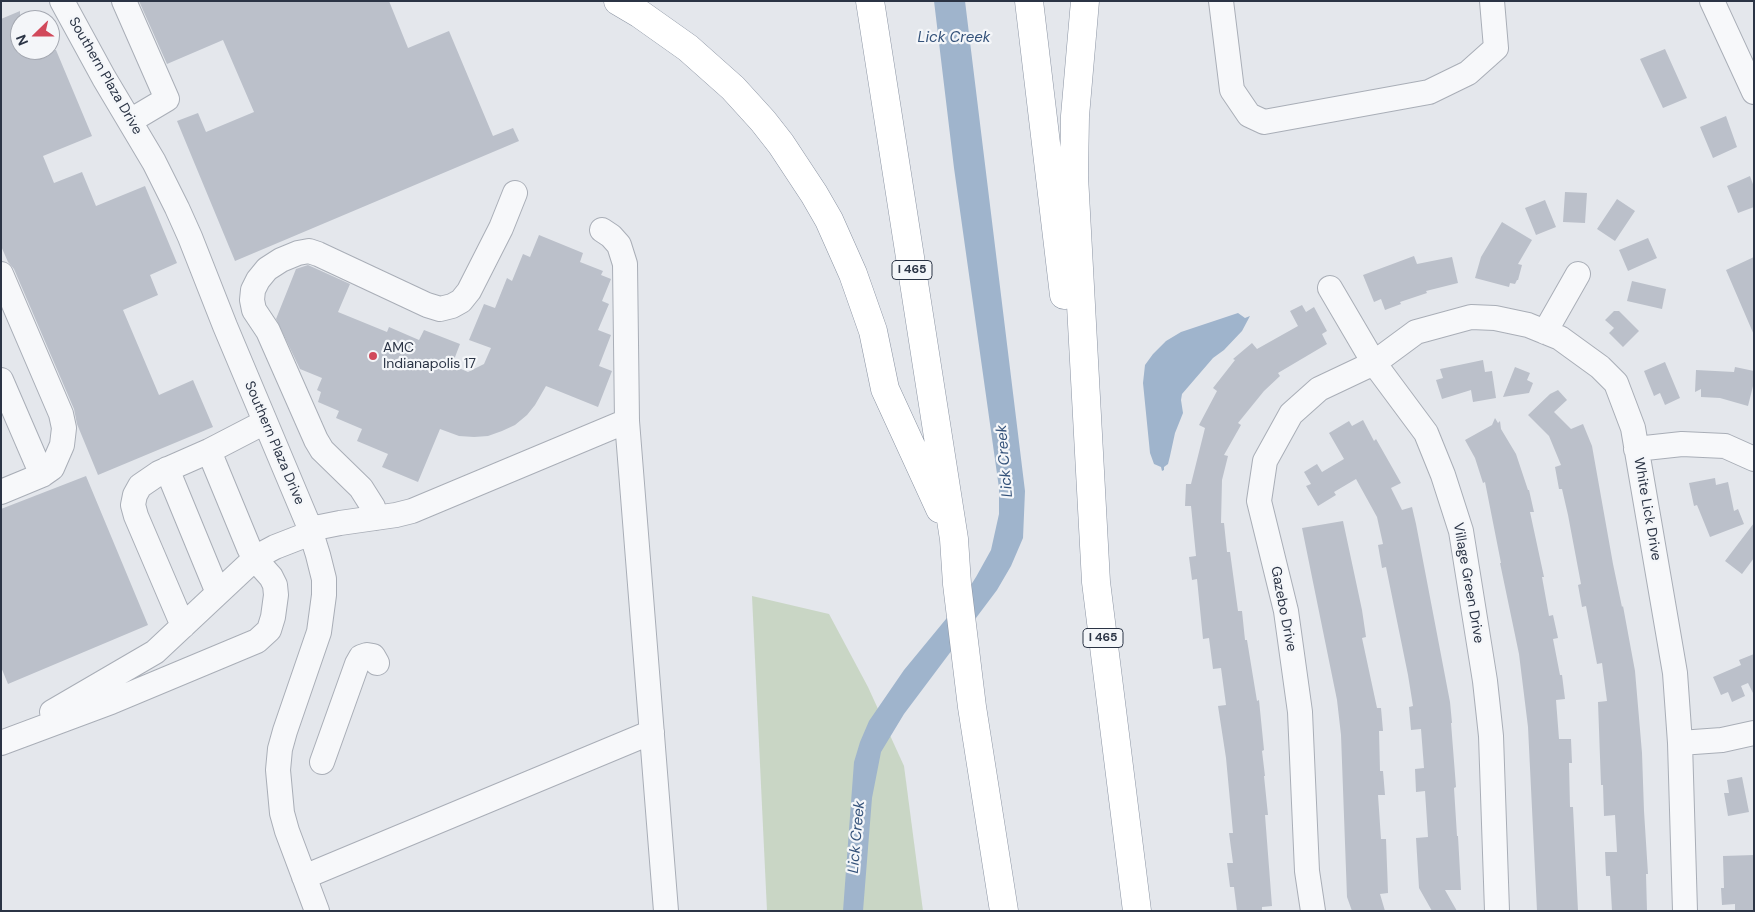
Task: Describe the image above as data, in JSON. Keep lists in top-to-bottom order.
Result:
{
  "streets": {
    "highway": ["I 465"],
    "street": [
      "Southern Plaza Drive",
      "White Lick Drive",
      "Village Green Drive",
      "Gazebo Drive"
    ]
  },
  "crossings": [
    ["White Lick Drive", "Village Green Drive"],
    ["White Lick Drive", "Gazebo Drive"],
    ["Village Green Drive", "Gazebo Drive"]
  ],
  "water": ["Lick Creek"],
  "places": ["AMC Indianapolis 17"],
  "north": "left"
}
